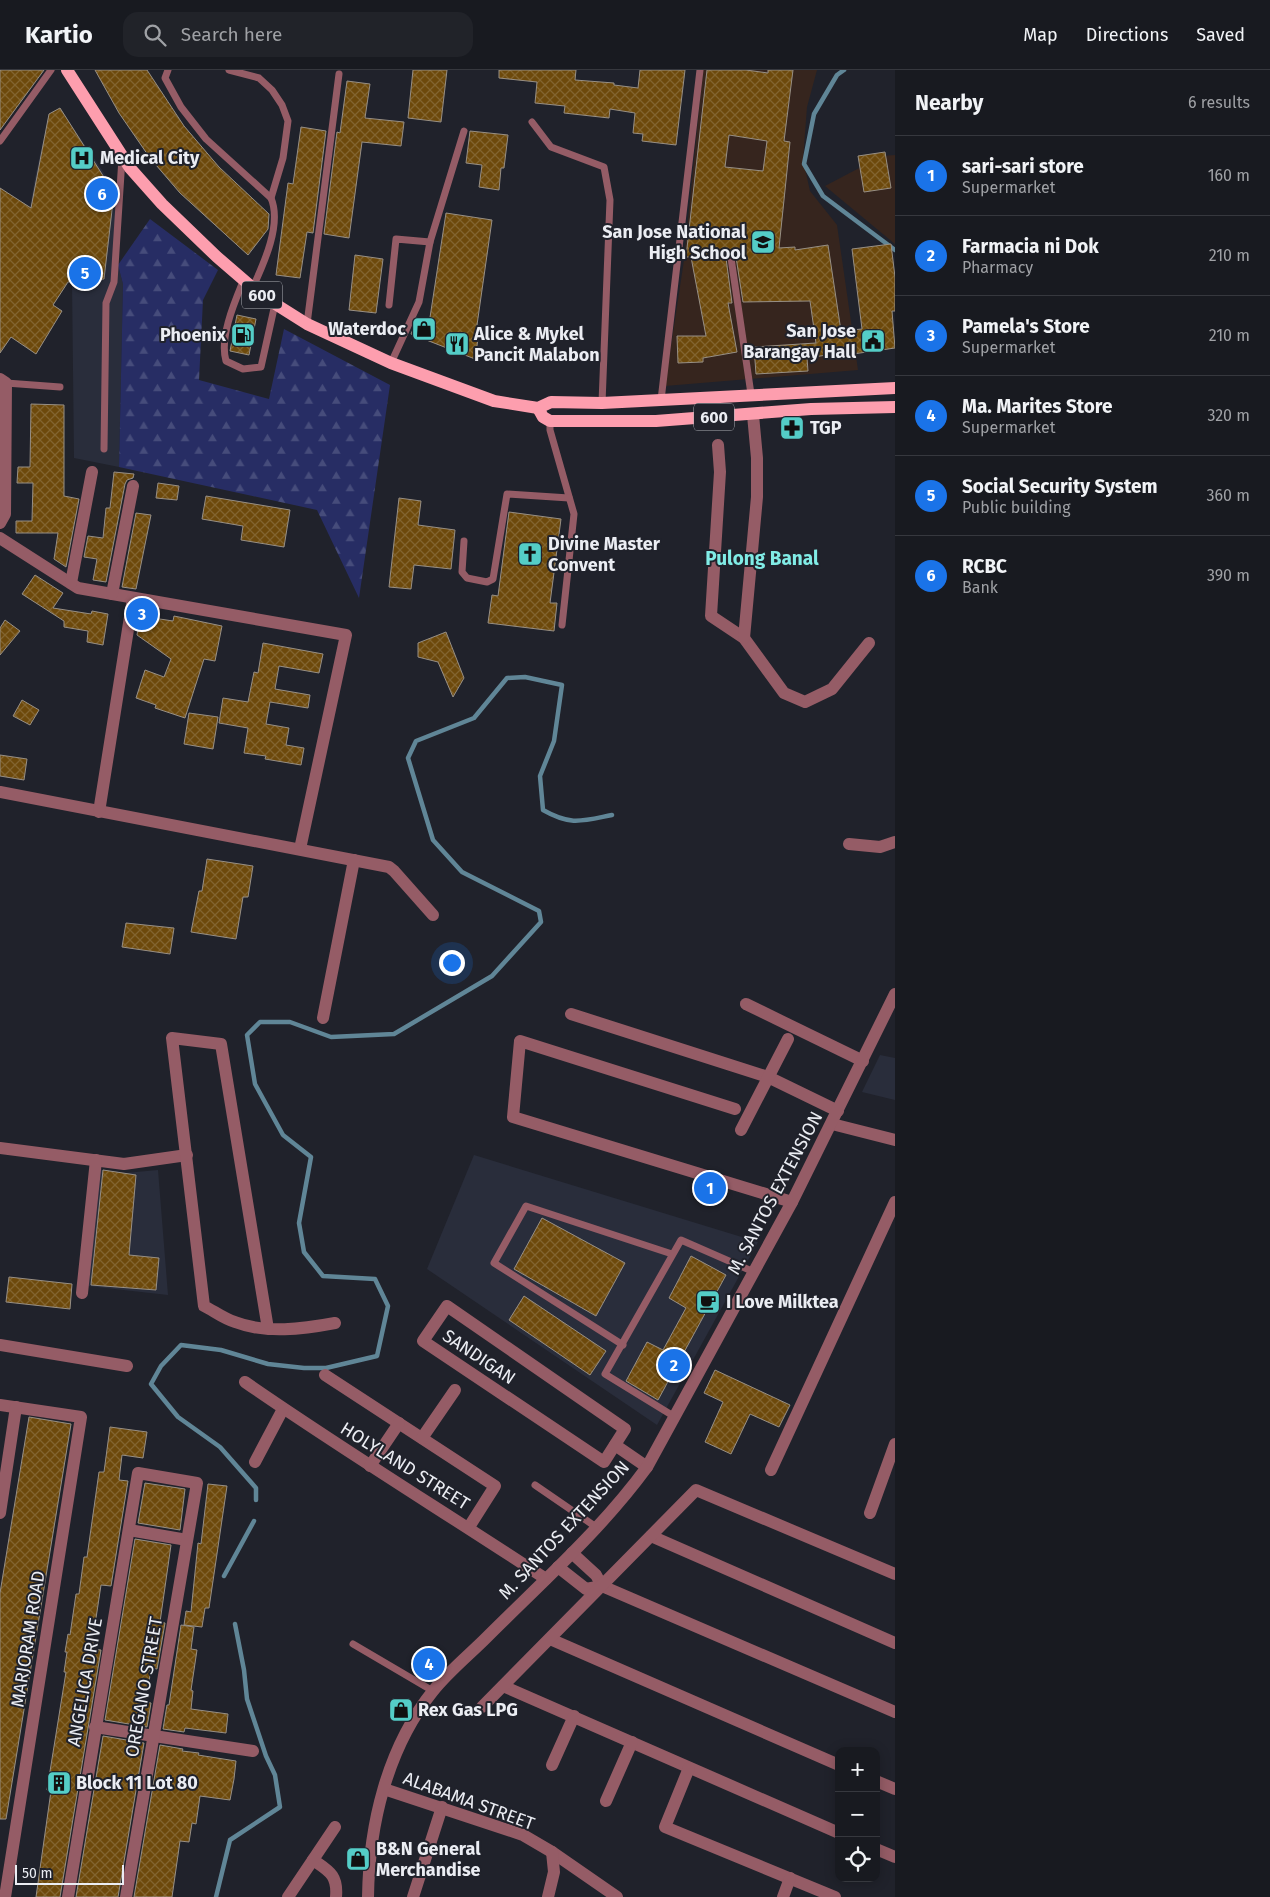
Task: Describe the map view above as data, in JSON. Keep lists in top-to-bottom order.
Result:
{
  "streets": {
    "main road": ["600"],
    "street": [
      "M. SANTOS EXTENSION",
      "SANDIGAN",
      "HOLYLAND STREET",
      "MARJORAM ROAD",
      "ANGELICA DRIVE",
      "OREGANO STREET",
      "ALABAMA STREET"
    ]
  },
  "crossings": [
    ["M. SANTOS EXTENSION", "HOLYLAND STREET"],
    ["M. SANTOS EXTENSION", "ALABAMA STREET"],
    ["ANGELICA DRIVE", "OREGANO STREET"]
  ],
  "districts": ["Pulong Banal"],
  "places": {
    "hospital": ["Medical City"],
    "school or university": ["San Jose National High School"],
    "shop": ["Waterdoc", "Rex Gas LPG", "B&N General Merchandise"],
    "fuel station": ["Phoenix"],
    "public building": ["San Jose Barangay Hall"],
    "restaurant": ["Alice & Mykel Pancit Malabon"],
    "pharmacy": ["TGP"],
    "church": ["Divine Master Convent"],
    "cafe": ["I Love Milktea"],
    "building": ["Block 11 Lot 80"]
  },
  "scale_bar": "50 m",
  "page": {
    "header": "Kartio",
    "search": "Search here",
    "nav": ["Map", "Directions", "Saved"],
    "heading": ["Nearby", "6 results"],
    "list": [
      {
        "mark": "1",
        "name": "sari-sari store",
        "note": "Supermarket",
        "value": "160 m"
      },
      {
        "mark": "2",
        "name": "Farmacia ni Dok",
        "note": "Pharmacy",
        "value": "210 m"
      },
      {
        "mark": "3",
        "name": "Pamela's Store",
        "note": "Supermarket",
        "value": "210 m"
      },
      {
        "mark": "4",
        "name": "Ma. Marites Store",
        "note": "Supermarket",
        "value": "320 m"
      },
      {
        "mark": "5",
        "name": "Social Security System",
        "note": "Public building",
        "value": "360 m"
      },
      {
        "mark": "6",
        "name": "RCBC",
        "note": "Bank",
        "value": "390 m"
      }
    ],
    "pins": [
      "6",
      "5",
      "3",
      "1",
      "2",
      "4"
    ],
    "map_buttons": ["+", "−"],
    "scale": "50 m"
  }
}
